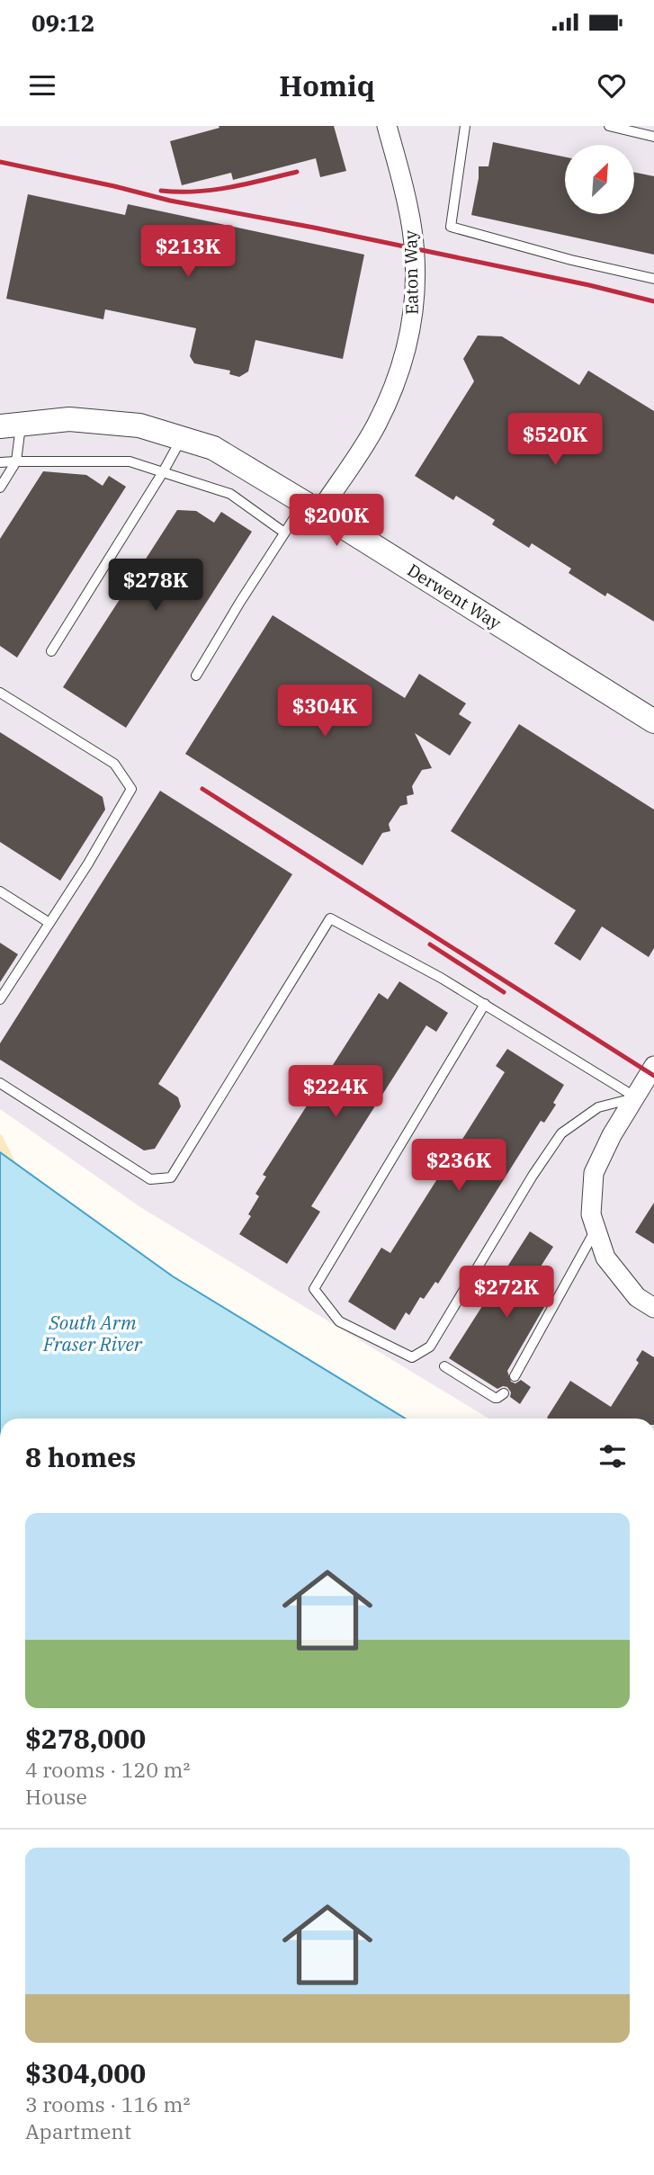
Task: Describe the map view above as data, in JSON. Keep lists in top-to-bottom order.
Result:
{
  "streets": {
    "street": ["Eaton Way", "Derwent Way"]
  },
  "crossings": [
    ["Eaton Way", "Derwent Way"]
  ],
  "water": ["South Arm Fraser River"],
  "north": "top right",
  "page": {
    "status": "09:12",
    "header": "Homiq",
    "price": [
      "$213K",
      "$520K",
      "$200K",
      "$278K",
      "$304K",
      "$224K",
      "$236K",
      "$272K"
    ],
    "heading": "8 homes",
    "list": [
      {
        "name": "$278,000",
        "note": "4 rooms · 120 m² · House"
      },
      {
        "name": "$304,000",
        "note": "3 rooms · 116 m² · Apartment"
      }
    ]
  }
}
